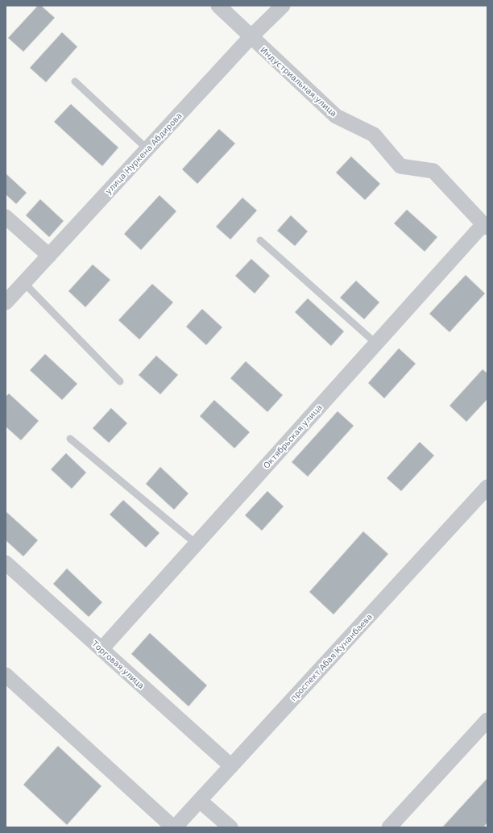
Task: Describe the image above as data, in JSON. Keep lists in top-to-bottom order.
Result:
{
  "streets": {
    "street": [
      "Индустриальная улица",
      "улица Нуркена Абдирова",
      "Октябрьская улица",
      "проспект Абая Кунанбаева",
      "Торговая улица"
    ]
  },
  "crossings": [
    ["Индустриальная улица", "улица Нуркена Абдирова"],
    ["Индустриальная улица", "Октябрьская улица"],
    ["Октябрьская улица", "Торговая улица"],
    ["проспект Абая Кунанбаева", "Торговая улица"]
  ]
}
